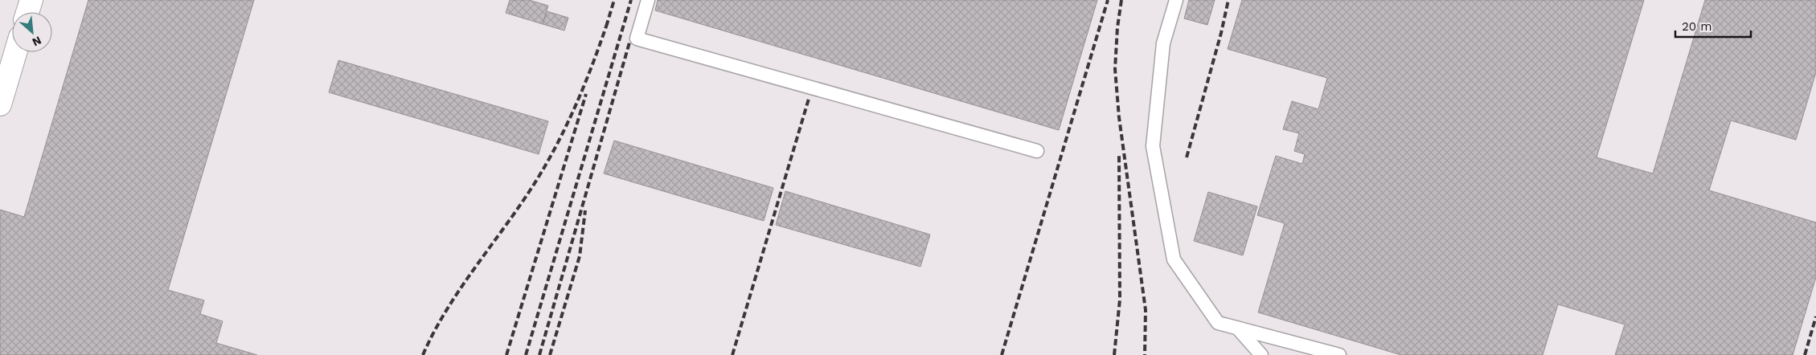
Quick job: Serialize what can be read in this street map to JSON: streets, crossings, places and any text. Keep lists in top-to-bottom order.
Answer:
{
  "scale_bar": "20 m",
  "north": "bottom right"
}
